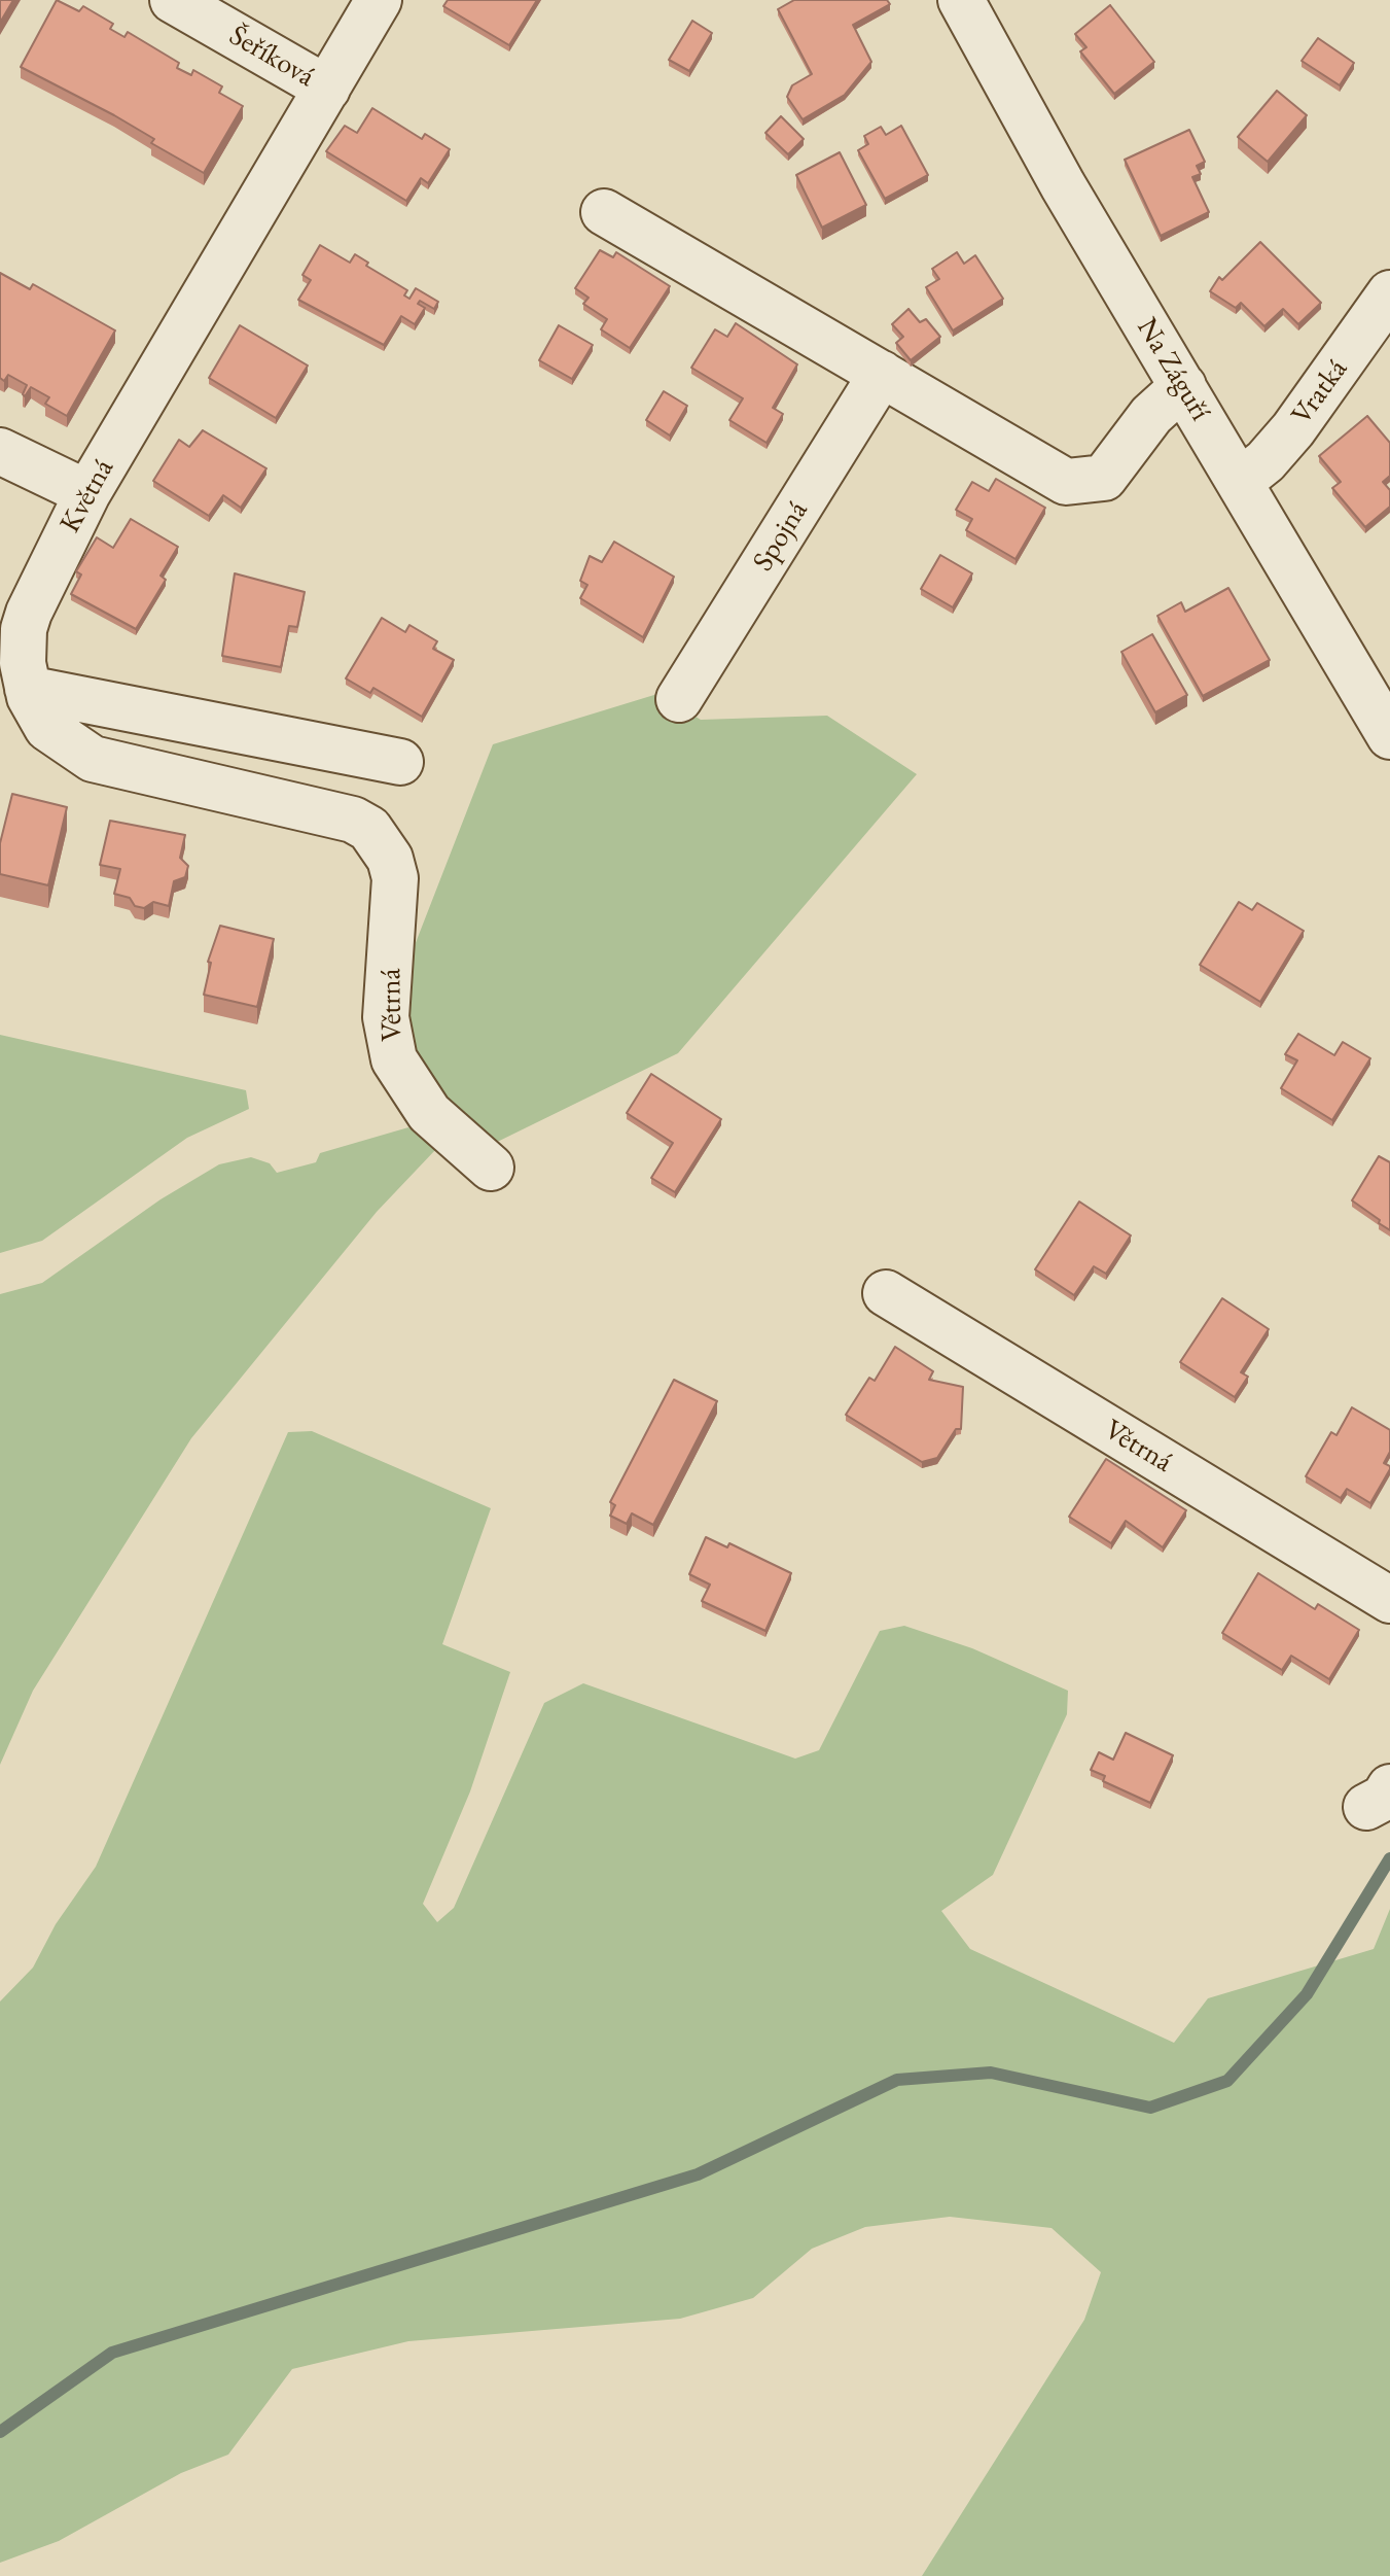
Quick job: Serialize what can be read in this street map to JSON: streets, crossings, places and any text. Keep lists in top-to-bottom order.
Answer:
{
  "streets": {
    "street": [
      "Šeříková",
      "Na Záguří",
      "Vratká",
      "Květná",
      "Spojná",
      "Větrná"
    ]
  },
  "crossings": [
    ["Šeříková", "Květná"],
    ["Na Záguří", "Vratká"],
    ["Květná", "Větrná"]
  ]
}
